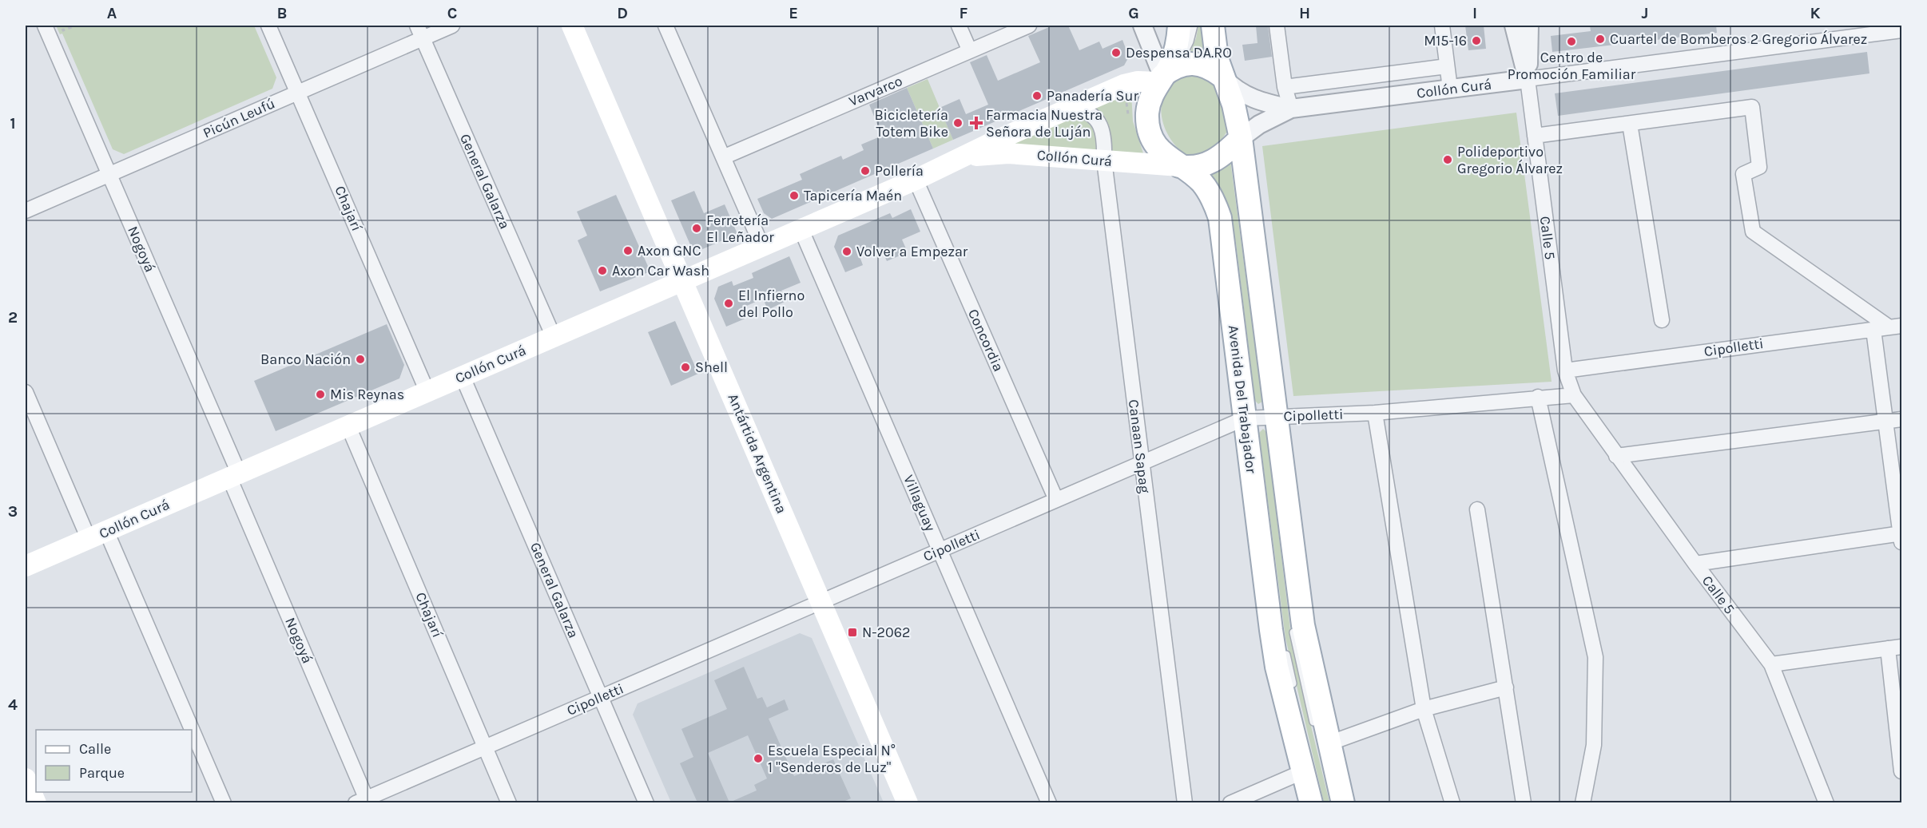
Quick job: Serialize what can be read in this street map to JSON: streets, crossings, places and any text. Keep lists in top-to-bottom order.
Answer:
{
  "streets": {
    "main road": ["Collón Curá", "Avenida Del Trabajador", "Antártida Argentina"],
    "street": [
      "Varvarco",
      "Picún Leufú",
      "General Galarza",
      "Chajarí",
      "Calle 5",
      "Nogoyá",
      "Concordia",
      "Cipolletti",
      "Canaan Sapag",
      "Villaguay"
    ]
  },
  "crossings": [
    ["Collón Curá", "General Galarza"],
    ["Collón Curá", "Chajarí"],
    ["Collón Curá", "Calle 5"],
    ["Collón Curá", "Nogoyá"],
    ["Collón Curá", "Concordia"],
    ["Collón Curá", "Avenida Del Trabajador"],
    ["Collón Curá", "Canaan Sapag"],
    ["Collón Curá", "Antártida Argentina"],
    ["Collón Curá", "Villaguay"],
    ["Picún Leufú", "General Galarza"],
    ["Picún Leufú", "Chajarí"],
    ["Picún Leufú", "Nogoyá"],
    ["General Galarza", "Cipolletti"],
    ["Chajarí", "Cipolletti"],
    ["Calle 5", "Cipolletti"],
    ["Nogoyá", "Cipolletti"],
    ["Concordia", "Cipolletti"],
    ["Cipolletti", "Avenida Del Trabajador"],
    ["Cipolletti", "Canaan Sapag"],
    ["Cipolletti", "Antártida Argentina"],
    ["Cipolletti", "Villaguay"]
  ],
  "places": {
    "other": [
      "Cuartel de Bomberos 2 Gregorio Álvarez",
      "M15-16",
      "Centro de Promoción Familiar",
      "Despensa DA.RO",
      "Panadería Sur",
      "Bicicletería Totem Bike",
      "Polideportivo Gregorio Álvarez",
      "Pollería",
      "Tapicería Maén",
      "Ferretería El Leñador",
      "Axon GNC",
      "Volver a Empezar",
      "Axon Car Wash",
      "El Infierno del Pollo",
      "Banco Nación",
      "Shell",
      "Mis Reynas",
      "Escuela Especial N° 1 \"Senderos de Luz\""
    ],
    "health": ["Farmacia Nuestra Señora de Luján"],
    "transit": ["N-2062"]
  },
  "legend": ["Calle", "Parque"],
  "grid": {
    "columns": [
      "A",
      "B",
      "C",
      "D",
      "E",
      "F",
      "G",
      "H",
      "I",
      "J",
      "K"
    ],
    "rows": [
      "1",
      "2",
      "3",
      "4"
    ]
  }
}
